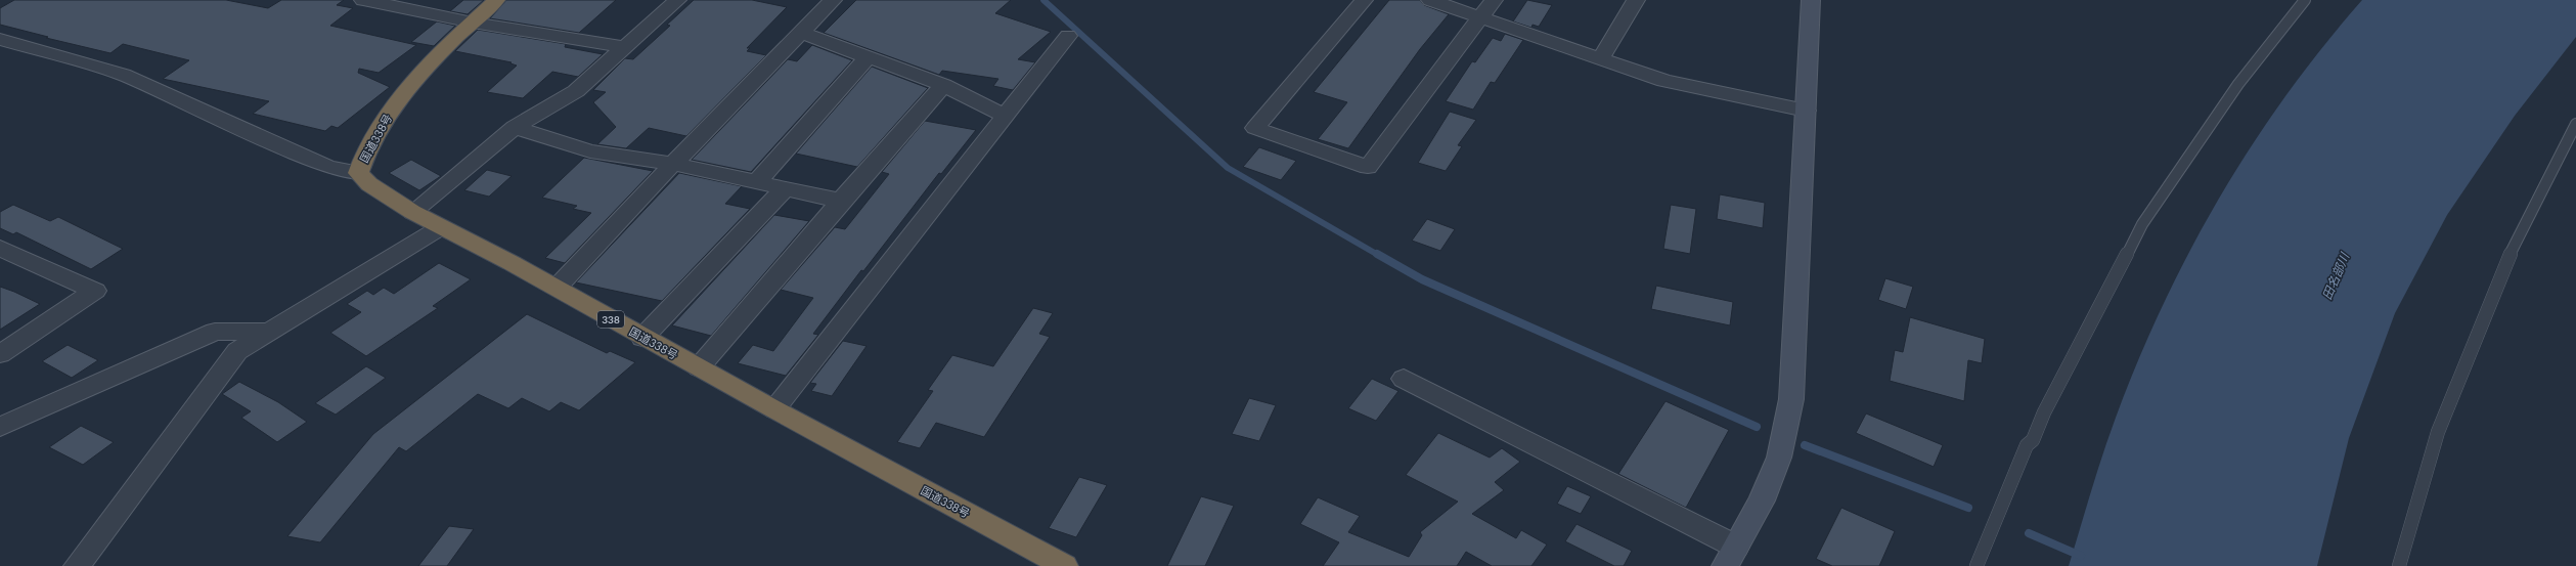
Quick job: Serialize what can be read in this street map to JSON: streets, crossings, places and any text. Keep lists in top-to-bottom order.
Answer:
{
  "streets": {
    "highway": ["国道338号", "338"]
  },
  "water": ["田名部川"]
}
